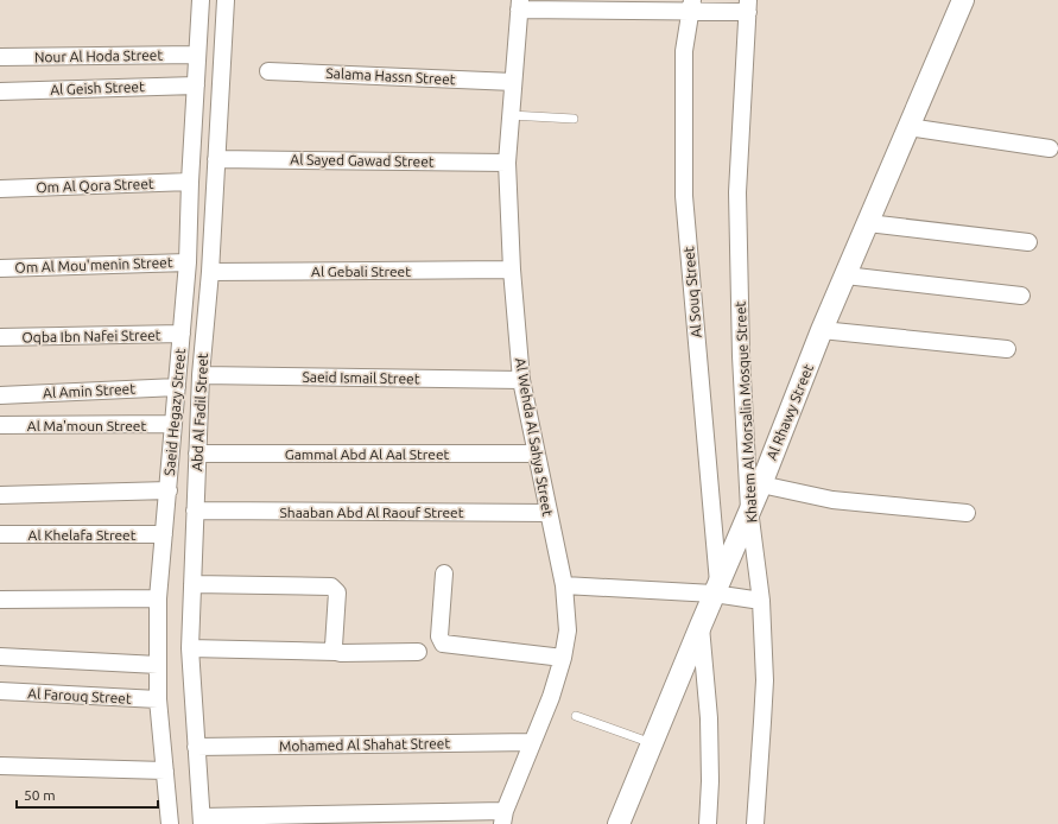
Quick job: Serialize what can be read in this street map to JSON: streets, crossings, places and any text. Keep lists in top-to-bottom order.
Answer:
{
  "streets": {
    "street": [
      "Nour Al Hoda Street",
      "Salama Hassn Street",
      "Al Geish Street",
      "Al Sayed Gawad Street",
      "Om Al Qora Street",
      "Om Al Mou'menin Street",
      "Al Gebali Street",
      "Al Souq Street",
      "Oqba Ibn Nafei Street",
      "Saeid Ismail Street",
      "Al Amin Street",
      "Saeid Hegazy Street",
      "Abd Al Fadil Street",
      "Khatem Al Morsalin Mosque Street",
      "Al Rhawy Street",
      "Al Ma'moun Street",
      "Al Wehda Al Sahya Street",
      "Gammal Abd Al Aal Street",
      "Shaaban Abd Al Raouf Street",
      "Al Khelafa Street",
      "Al Farouq Street",
      "Mohamed Al Shahat Street"
    ]
  },
  "crossings": [
    ["Nour Al Hoda Street", "Saeid Hegazy Street"],
    ["Salama Hassn Street", "Al Wehda Al Sahya Street"],
    ["Al Geish Street", "Saeid Hegazy Street"],
    ["Al Sayed Gawad Street", "Abd Al Fadil Street"],
    ["Al Sayed Gawad Street", "Al Wehda Al Sahya Street"],
    ["Om Al Qora Street", "Saeid Hegazy Street"],
    ["Om Al Mou'menin Street", "Saeid Hegazy Street"],
    ["Al Gebali Street", "Abd Al Fadil Street"],
    ["Al Gebali Street", "Al Wehda Al Sahya Street"],
    ["Al Souq Street", "Al Rhawy Street"],
    ["Oqba Ibn Nafei Street", "Saeid Hegazy Street"],
    ["Saeid Ismail Street", "Abd Al Fadil Street"],
    ["Saeid Ismail Street", "Al Wehda Al Sahya Street"],
    ["Al Amin Street", "Saeid Hegazy Street"],
    ["Saeid Hegazy Street", "Al Ma'moun Street"],
    ["Saeid Hegazy Street", "Al Khelafa Street"],
    ["Saeid Hegazy Street", "Al Farouq Street"],
    ["Abd Al Fadil Street", "Gammal Abd Al Aal Street"],
    ["Abd Al Fadil Street", "Shaaban Abd Al Raouf Street"],
    ["Abd Al Fadil Street", "Mohamed Al Shahat Street"],
    ["Khatem Al Morsalin Mosque Street", "Al Rhawy Street"],
    ["Al Wehda Al Sahya Street", "Gammal Abd Al Aal Street"],
    ["Al Wehda Al Sahya Street", "Shaaban Abd Al Raouf Street"],
    ["Al Wehda Al Sahya Street", "Mohamed Al Shahat Street"]
  ],
  "scale_bar": "50 m"
}
